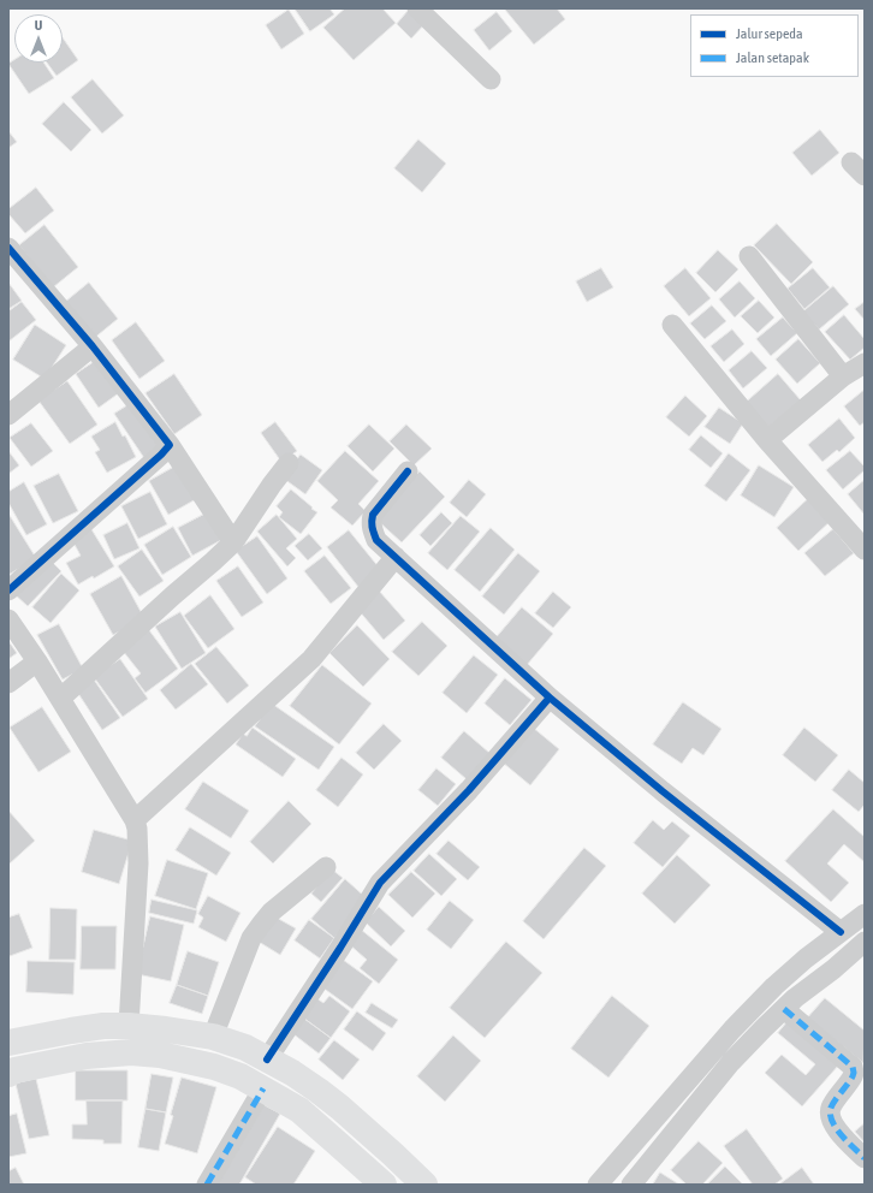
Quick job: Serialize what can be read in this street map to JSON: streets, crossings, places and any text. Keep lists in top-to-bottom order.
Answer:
{
  "legend": ["Jalur sepeda", "Jalan setapak"],
  "north": "top"
}
